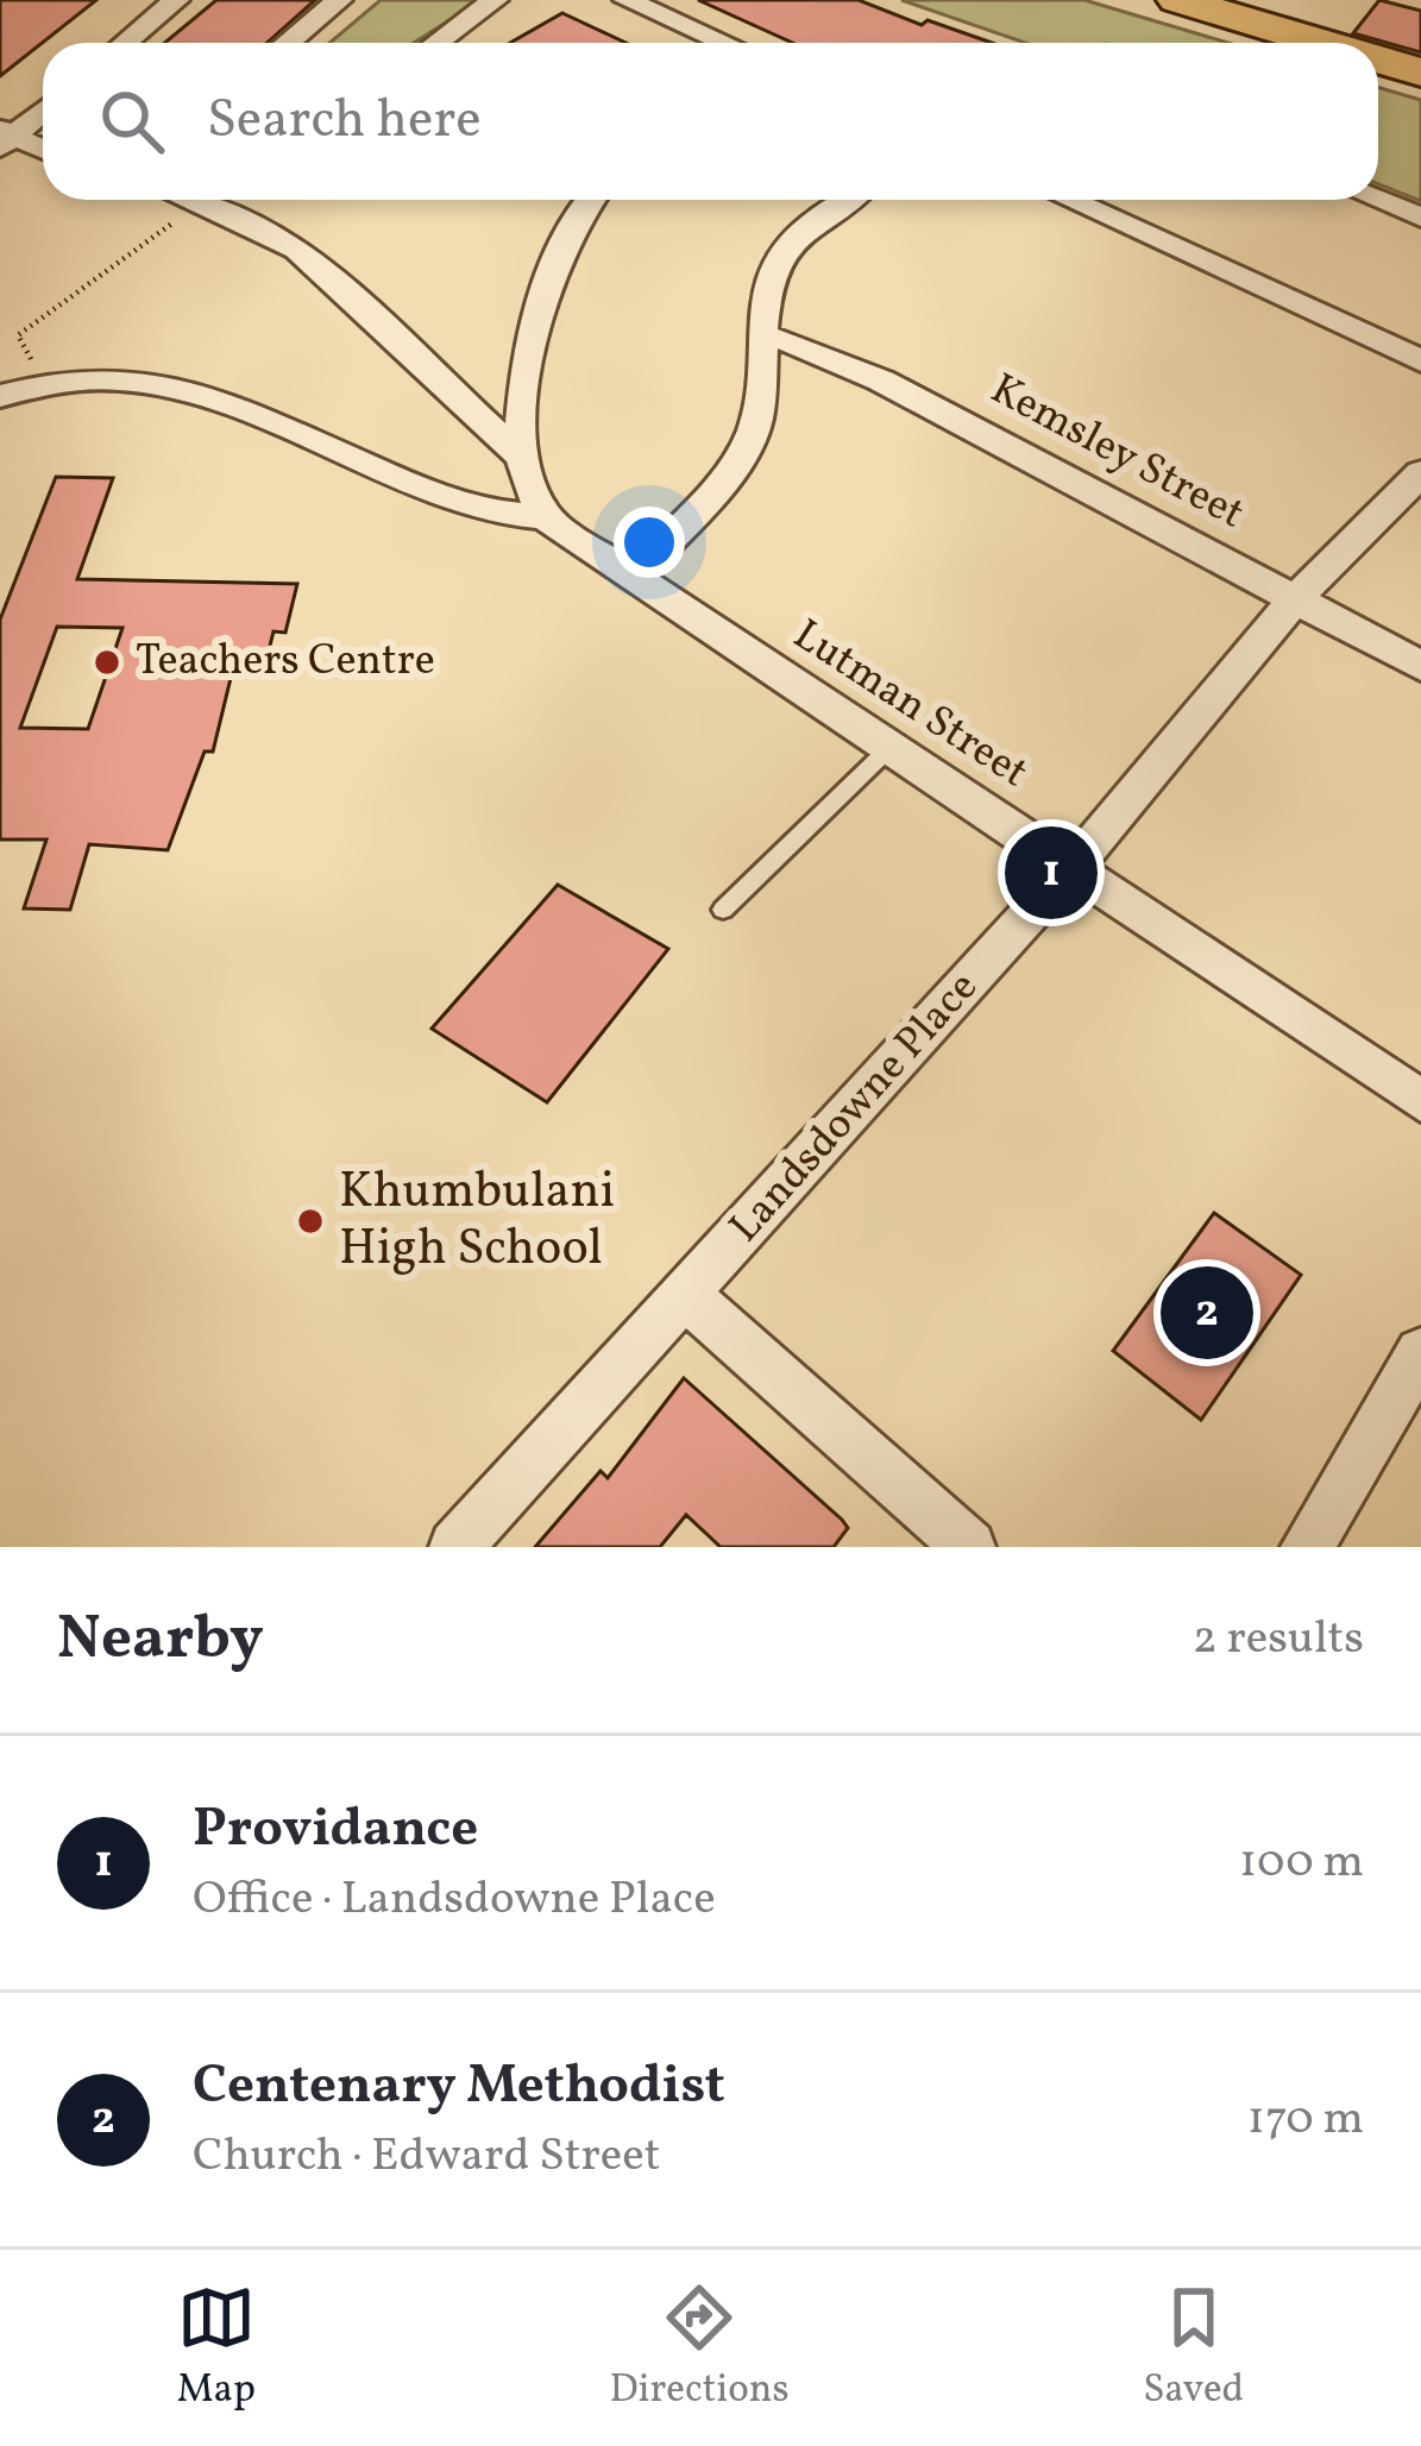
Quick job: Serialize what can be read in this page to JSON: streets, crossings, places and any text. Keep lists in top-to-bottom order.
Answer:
{
  "streets": {
    "street": ["Kemsley Street", "Lutman Street", "Landsdowne Place"]
  },
  "crossings": [
    ["Kemsley Street", "Landsdowne Place"],
    ["Lutman Street", "Landsdowne Place"]
  ],
  "places": ["Teachers Centre", "Khumbulani High School"],
  "page": {
    "search": "Search here",
    "pins": ["1", "2"],
    "heading": ["Nearby", "2 results"],
    "list": [
      {
        "mark": "1",
        "name": "Providance",
        "note": "Office · Landsdowne Place",
        "value": "100 m"
      },
      {
        "mark": "2",
        "name": "Centenary Methodist",
        "note": "Church · Edward Street",
        "value": "170 m"
      }
    ],
    "nav": ["Map", "Directions", "Saved"]
  }
}
